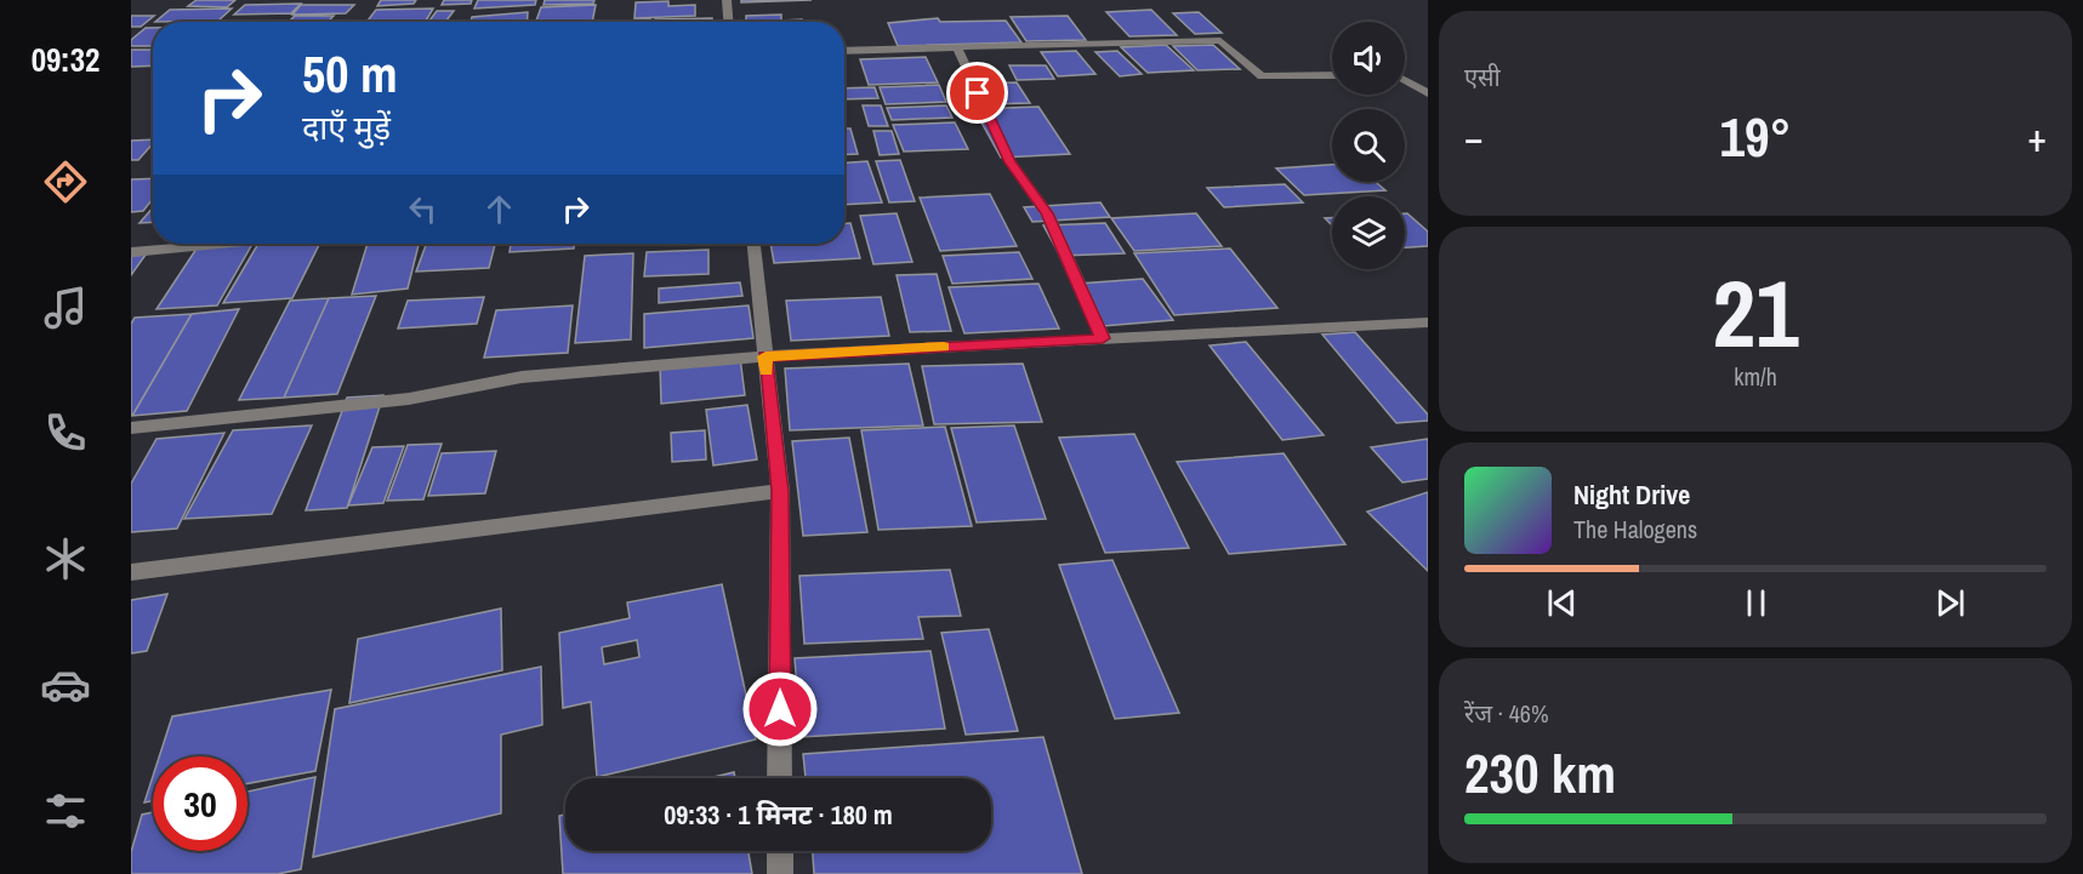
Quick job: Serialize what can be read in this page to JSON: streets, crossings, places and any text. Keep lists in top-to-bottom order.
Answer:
{
  "page": {
    "tabs": "09:32",
    "tile": [
      "एसी",
      ["21", "km/h"],
      ["रेंज · 46%", "230 km"]
    ],
    "turn": ["50 m", "दाएँ मुड़ें"],
    "heat": ["−", "19°", "+"],
    "song": ["Night Drive", "The Halogens"],
    "limit": "30",
    "trip": "09:33 · 1 मिनट · 180 m"
  }
}
